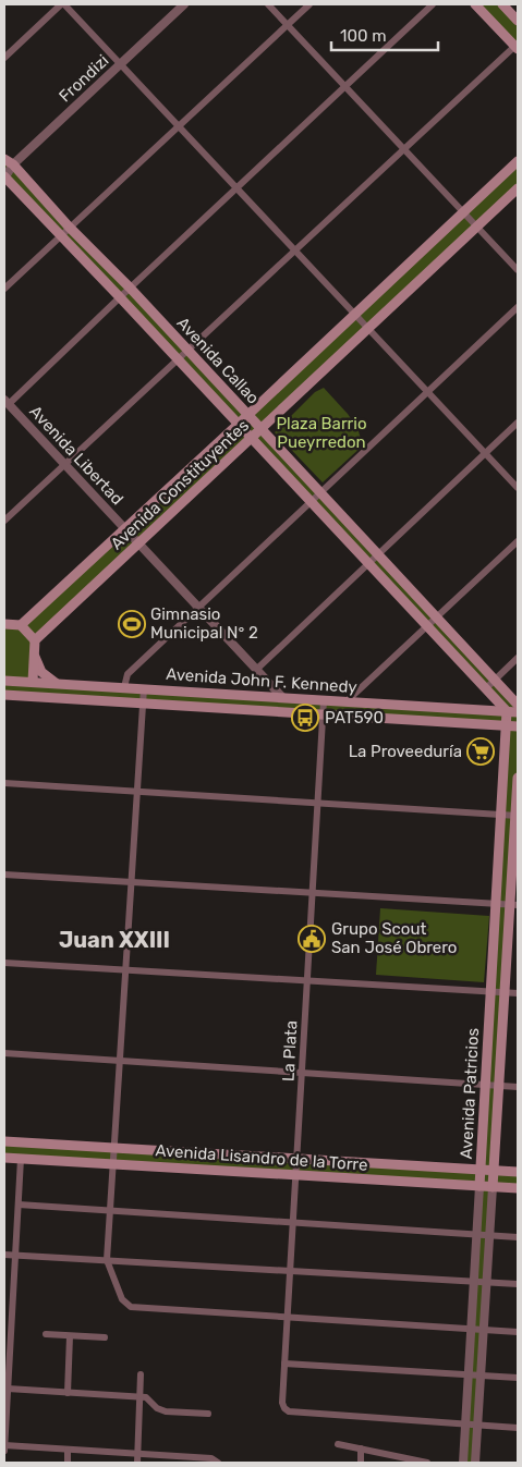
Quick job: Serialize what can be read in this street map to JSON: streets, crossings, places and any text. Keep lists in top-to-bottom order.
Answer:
{
  "streets": {
    "main road": [
      "Avenida Callao",
      "Avenida Constituyentes",
      "Avenida John F. Kennedy",
      "Avenida Patricios",
      "Avenida Lisandro de la Torre"
    ],
    "street": ["Frondizi", "Avenida Libertad", "La Plata"]
  },
  "crossings": [
    ["Frondizi", "Avenida Callao"],
    ["Avenida Callao", "Avenida Constituyentes"],
    ["Avenida Callao", "Avenida John F. Kennedy"],
    ["Avenida Libertad", "Avenida Constituyentes"],
    ["Avenida Libertad", "Avenida John F. Kennedy"],
    ["Avenida John F. Kennedy", "La Plata"],
    ["Avenida John F. Kennedy", "Avenida Patricios"],
    ["La Plata", "Avenida Patricios"],
    ["La Plata", "Avenida Lisandro de la Torre"],
    ["Avenida Patricios", "Avenida Lisandro de la Torre"]
  ],
  "districts": ["Juan XXIII"],
  "parks": ["Plaza Barrio Pueyrredon"],
  "places": {
    "sports": ["Gimnasio Municipal N° 2"],
    "bus stop": ["PAT590"],
    "supermarket": ["La Proveeduría"],
    "public building": ["Grupo Scout San José Obrero"]
  },
  "scale_bar": "100 m"
}
